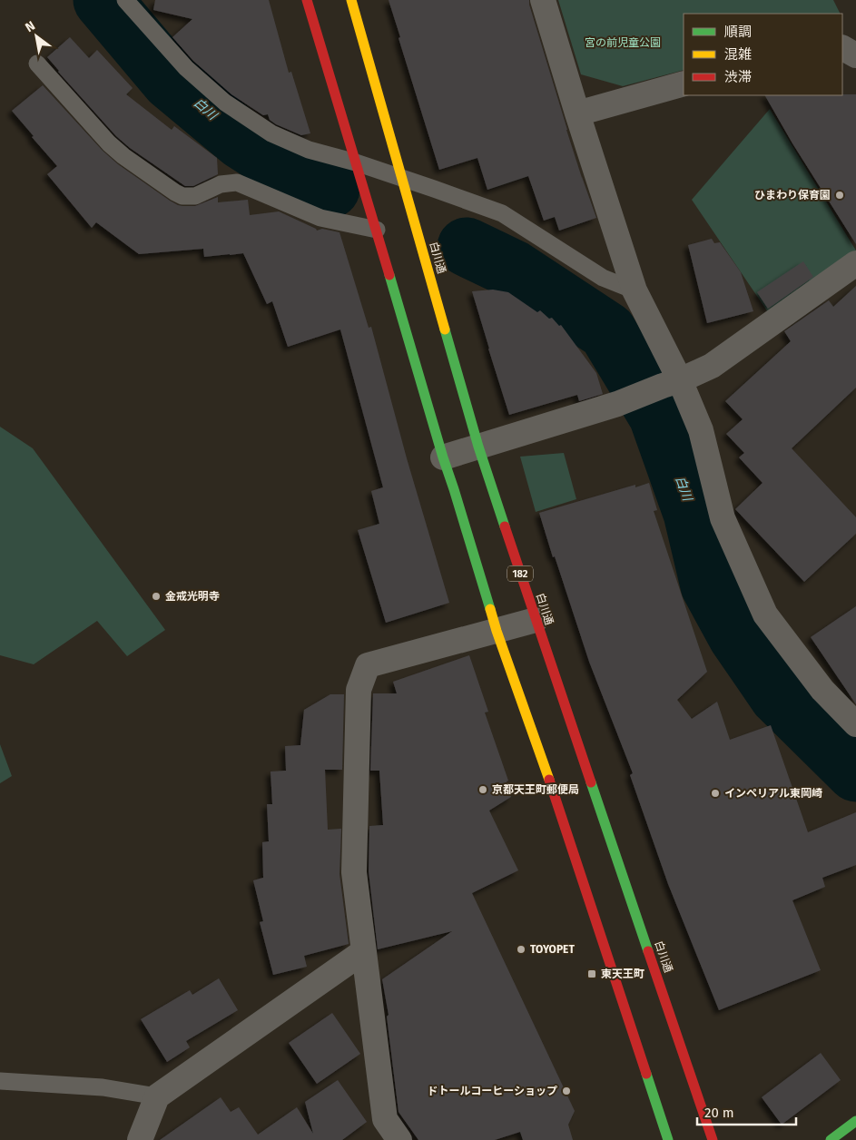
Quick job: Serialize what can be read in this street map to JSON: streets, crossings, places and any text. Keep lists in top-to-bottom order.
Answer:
{
  "streets": {
    "main road": ["白川通", "182"]
  },
  "water": ["白川"],
  "parks": ["宮の前児童公園"],
  "places": {
    "other": [
      "ひまわり保育園",
      "金戒光明寺",
      "京都天王町郵便局",
      "インペリアル東岡崎",
      "TOYOPET",
      "ドトールコーヒーショップ"
    ],
    "transit": ["東天王町"]
  },
  "legend": ["順調", "混雑", "渋滞"],
  "scale_bar": "20 m",
  "north": "top left"
}
